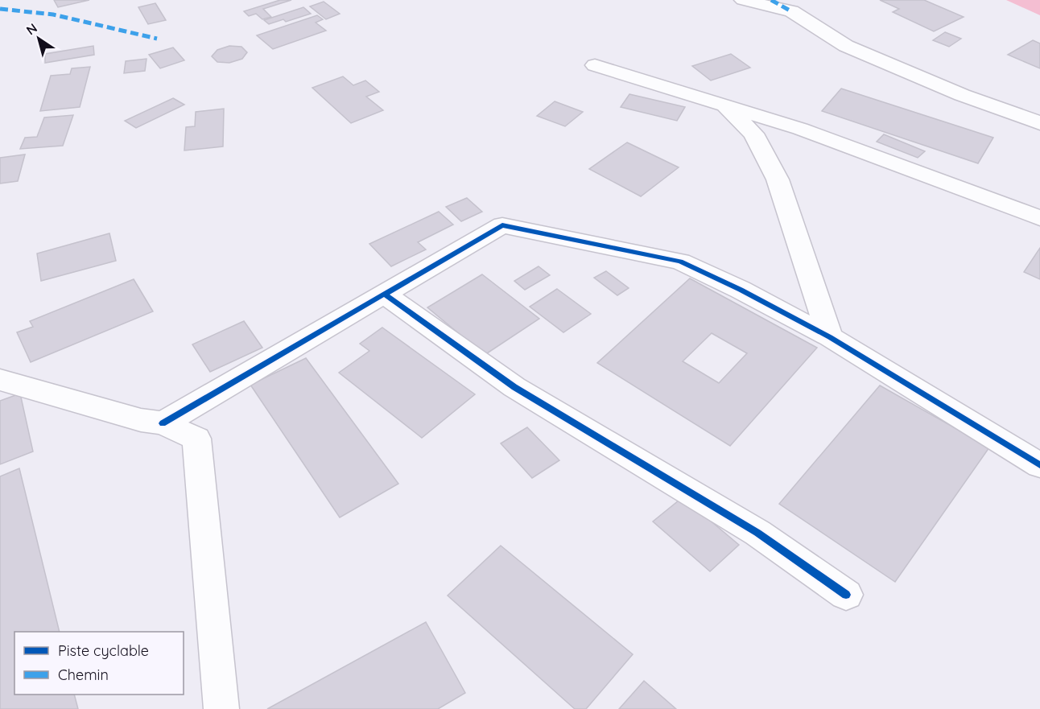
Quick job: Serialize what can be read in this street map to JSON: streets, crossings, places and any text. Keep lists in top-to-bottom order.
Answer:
{
  "legend": ["Piste cyclable", "Chemin"],
  "north": "top left"
}
